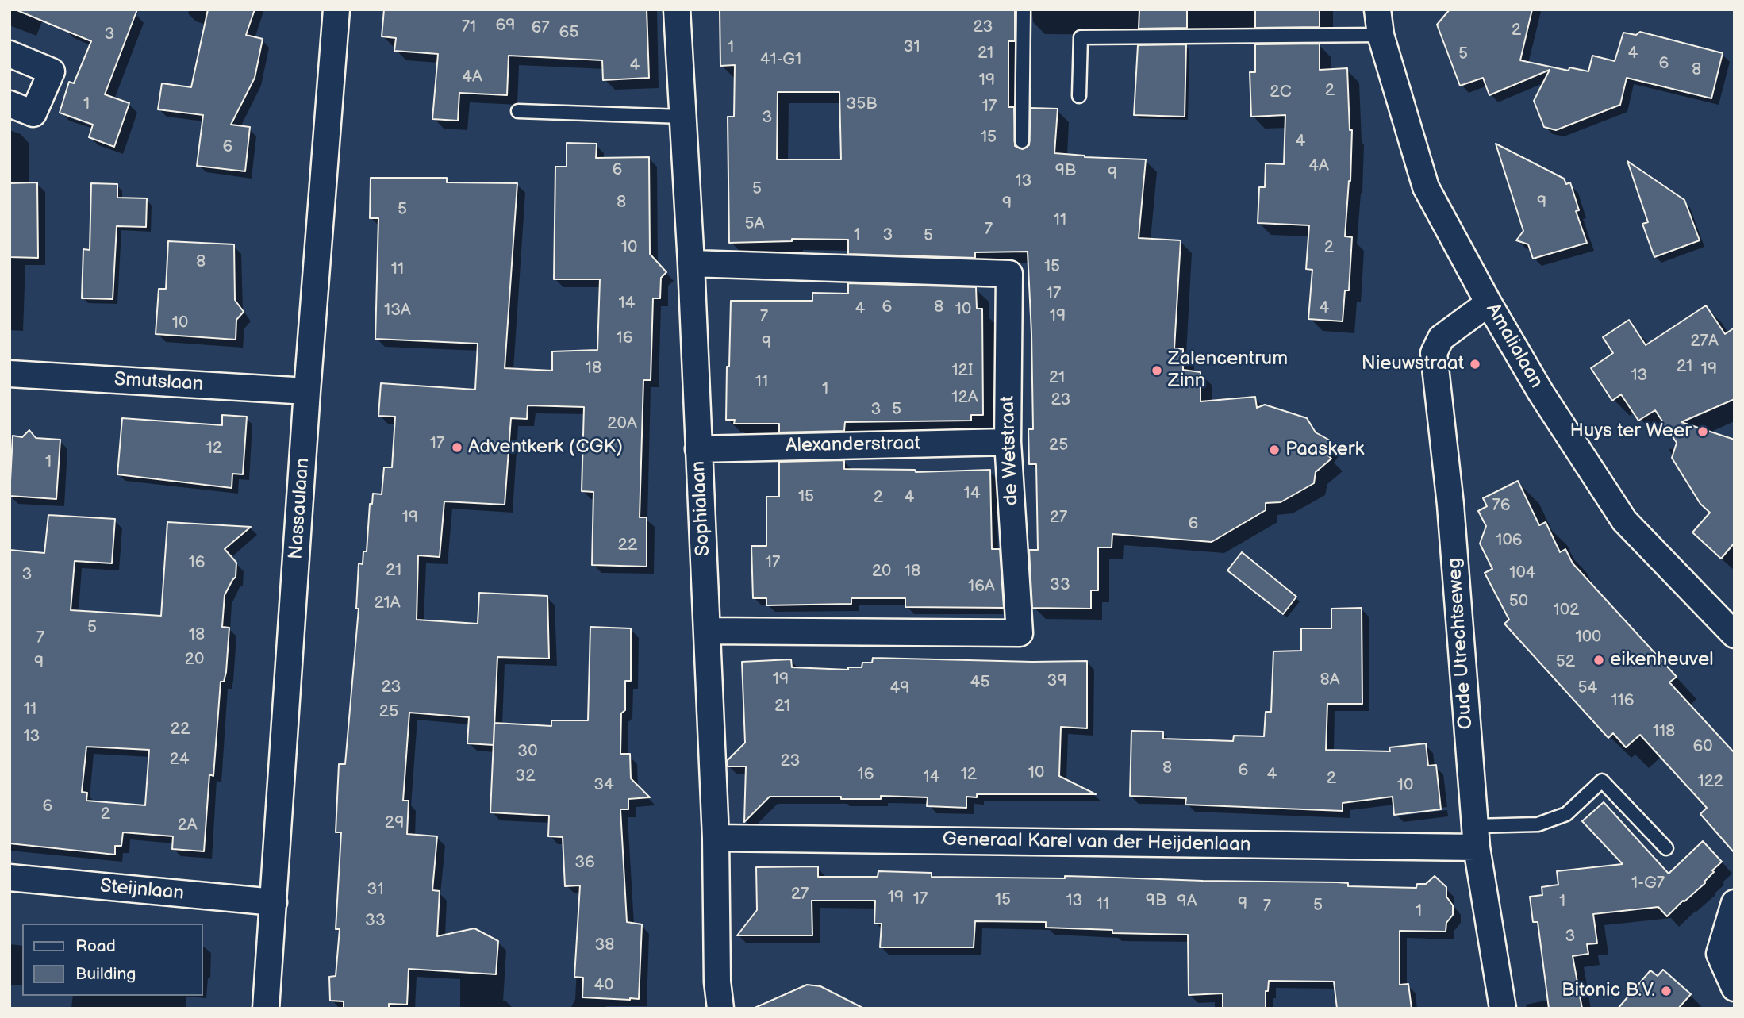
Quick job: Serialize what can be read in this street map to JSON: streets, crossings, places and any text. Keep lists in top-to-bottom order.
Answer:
{
  "streets": {
    "street": [
      "Amalialaan",
      "Smutslaan",
      "Alexanderstraat",
      "de Wetstraat",
      "Nassaulaan",
      "Sophialaan",
      "Oude Utrechtseweg",
      "Generaal Karel van der Heijdenlaan",
      "Steijnlaan"
    ]
  },
  "crossings": [
    ["Amalialaan", "Oude Utrechtseweg"],
    ["Smutslaan", "Nassaulaan"],
    ["Alexanderstraat", "de Wetstraat"],
    ["Alexanderstraat", "Sophialaan"],
    ["de Wetstraat", "Sophialaan"],
    ["Nassaulaan", "Steijnlaan"],
    ["Sophialaan", "Generaal Karel van der Heijdenlaan"],
    ["Oude Utrechtseweg", "Generaal Karel van der Heijdenlaan"]
  ],
  "places": [
    "Nieuwstraat",
    "Zalencentrum Zinn",
    "Huys ter Weer",
    "Adventkerk (CGK)",
    "Paaskerk",
    "eikenheuvel",
    "Bitonic B.V."
  ],
  "house_numbers": [
    "69",
    "71",
    "23",
    "67",
    "2",
    "65",
    "3",
    "31",
    "1",
    "21",
    "4",
    "5",
    "41-G1",
    "6",
    "4",
    "8",
    "4A",
    "19",
    "2",
    "2C",
    "1",
    "35B",
    "17",
    "3",
    "15",
    "4",
    "6",
    "4A",
    "6",
    "9B",
    "9",
    "13",
    "5",
    "8",
    "9",
    "9",
    "5",
    "11",
    "5A",
    "7",
    "1",
    "3",
    "5",
    "10",
    "2",
    "8",
    "15",
    "11",
    "17",
    "14",
    "6",
    "8",
    "4",
    "4",
    "10",
    "13A",
    "19",
    "7",
    "10",
    "16",
    "27A",
    "9",
    "21",
    "18",
    "19",
    "12I",
    "13",
    "21",
    "11",
    "1",
    "12A",
    "23",
    "3",
    "5",
    "20A",
    "17",
    "25",
    "12",
    "1",
    "14",
    "15",
    "2",
    "4",
    "76",
    "19",
    "27",
    "6",
    "106",
    "22",
    "16",
    "17",
    "21",
    "20",
    "18",
    "104",
    "3",
    "33",
    "16A",
    "50",
    "21A",
    "102",
    "5",
    "18",
    "100",
    "7",
    "20",
    "52",
    "9",
    "19",
    "8A",
    "39",
    "45",
    "23",
    "49",
    "54",
    "116",
    "21",
    "11",
    "25",
    "22",
    "118",
    "13",
    "60",
    "30",
    "24",
    "23",
    "8",
    "6",
    "10",
    "16",
    "12",
    "4",
    "32",
    "14",
    "2",
    "122",
    "34",
    "10",
    "6",
    "2",
    "29",
    "2A",
    "36",
    "1-G7",
    "31",
    "27",
    "19",
    "17",
    "15",
    "13",
    "9B",
    "9A",
    "1",
    "9",
    "11",
    "5",
    "7",
    "1",
    "33",
    "3",
    "38",
    "40"
  ],
  "legend": ["Road", "Building"]
}
